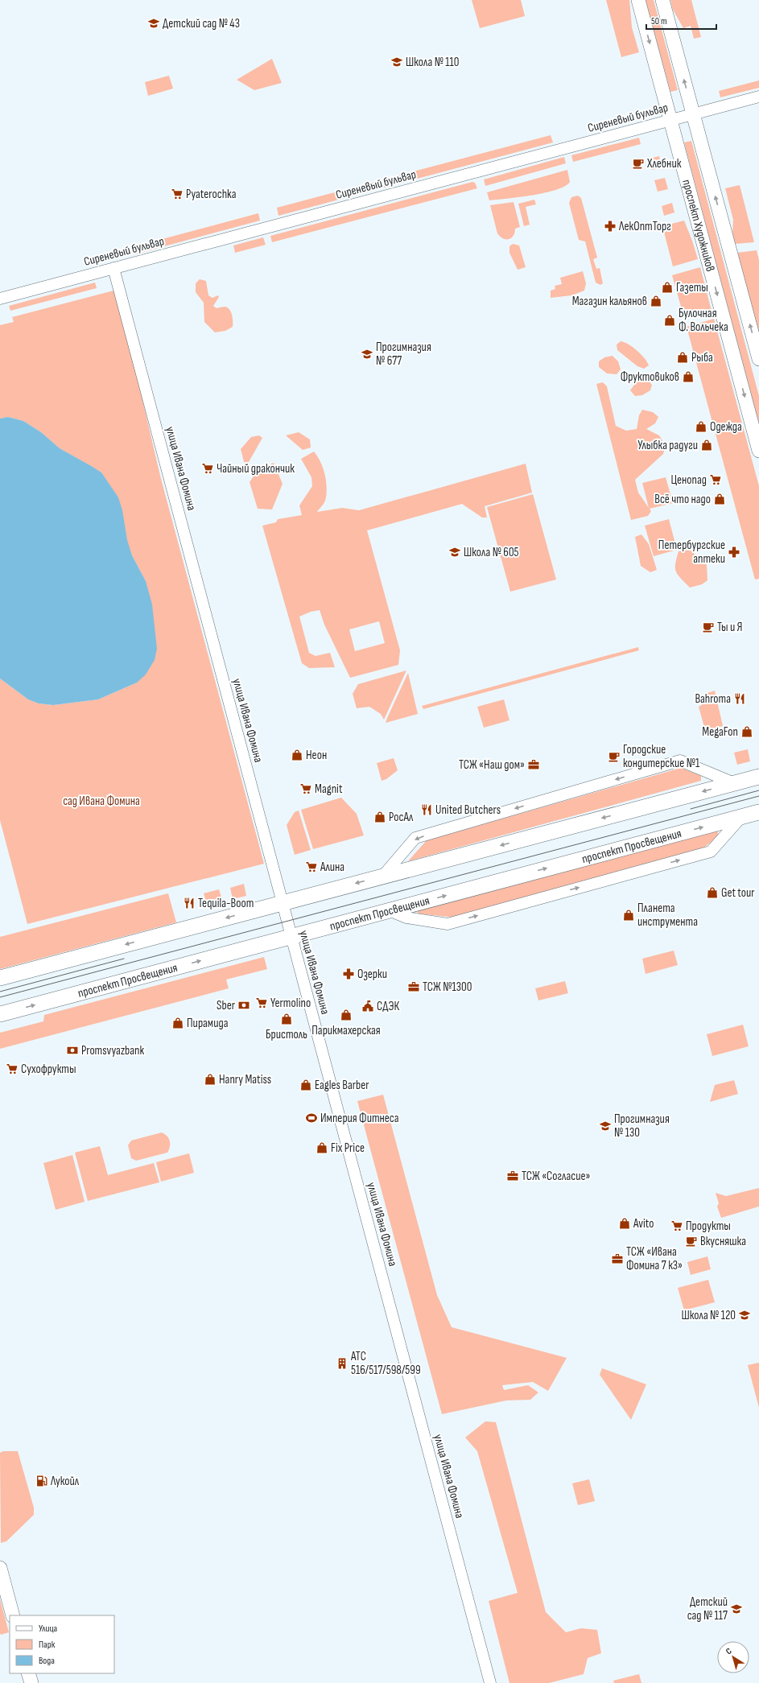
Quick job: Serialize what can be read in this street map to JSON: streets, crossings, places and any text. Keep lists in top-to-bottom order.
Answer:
{
  "streets": {
    "main road": ["проспект Просвещения"],
    "street": ["Сиреневый бульвар", "проспект Художников", "улица Ивана Фомина"]
  },
  "crossings": [
    ["Сиреневый бульвар", "проспект Художников"],
    ["Сиреневый бульвар", "улица Ивана Фомина"],
    ["улица Ивана Фомина", "проспект Просвещения"]
  ],
  "parks": ["сад Ивана Фомина"],
  "places": {
    "school or university": [
      "Детский сад № 43",
      "Школа № 110",
      "Прогимназия № 677",
      "Школа № 605",
      "Прогимназия № 130",
      "Школа № 120",
      "Детский сад № 117"
    ],
    "cafe": [
      "Хлебник",
      "Ты и Я",
      "Городские кондитерские №1",
      "Вкусняшка"
    ],
    "supermarket": [
      "Pyaterochka",
      "Чайный дракончик",
      "Ценопад",
      "Magnit",
      "Алина",
      "Yermolino",
      "Сухофрукты",
      "Продукты"
    ],
    "pharmacy": ["ЛекОптТорг", "Петербургские аптеки", "Озерки"],
    "shop": [
      "Газеты",
      "Магазин кальянов",
      "Булочная Ф. Вольчека",
      "Рыба",
      "Фруктовиков",
      "Одежда",
      "Улыбка радуги",
      "Всё что надо",
      "MegaFon",
      "Неон",
      "РосАл",
      "Get tour",
      "Планета инструмента",
      "Парикмахерская",
      "Бристоль",
      "Пирамида",
      "Hanry Matiss",
      "Eagles Barber",
      "Fix Price",
      "Avito"
    ],
    "restaurant": ["Bahroma", "United Butchers", "Tequila-Boom"],
    "office": [
      "ТСЖ «Наш дом»",
      "ТСЖ №1300",
      "ТСЖ «Согласие»",
      "ТСЖ «Ивана Фомина 7 к3»"
    ],
    "bank": ["Sber", "Promsvyazbank"],
    "public building": ["СДЭК"],
    "sports": ["Империя Фитнеса"],
    "building": ["АТС 516/517/598/599"],
    "fuel station": ["Лукойл"]
  },
  "legend": ["Улица", "Парк", "Вода"],
  "scale_bar": "50 m",
  "north": "top left"
}
